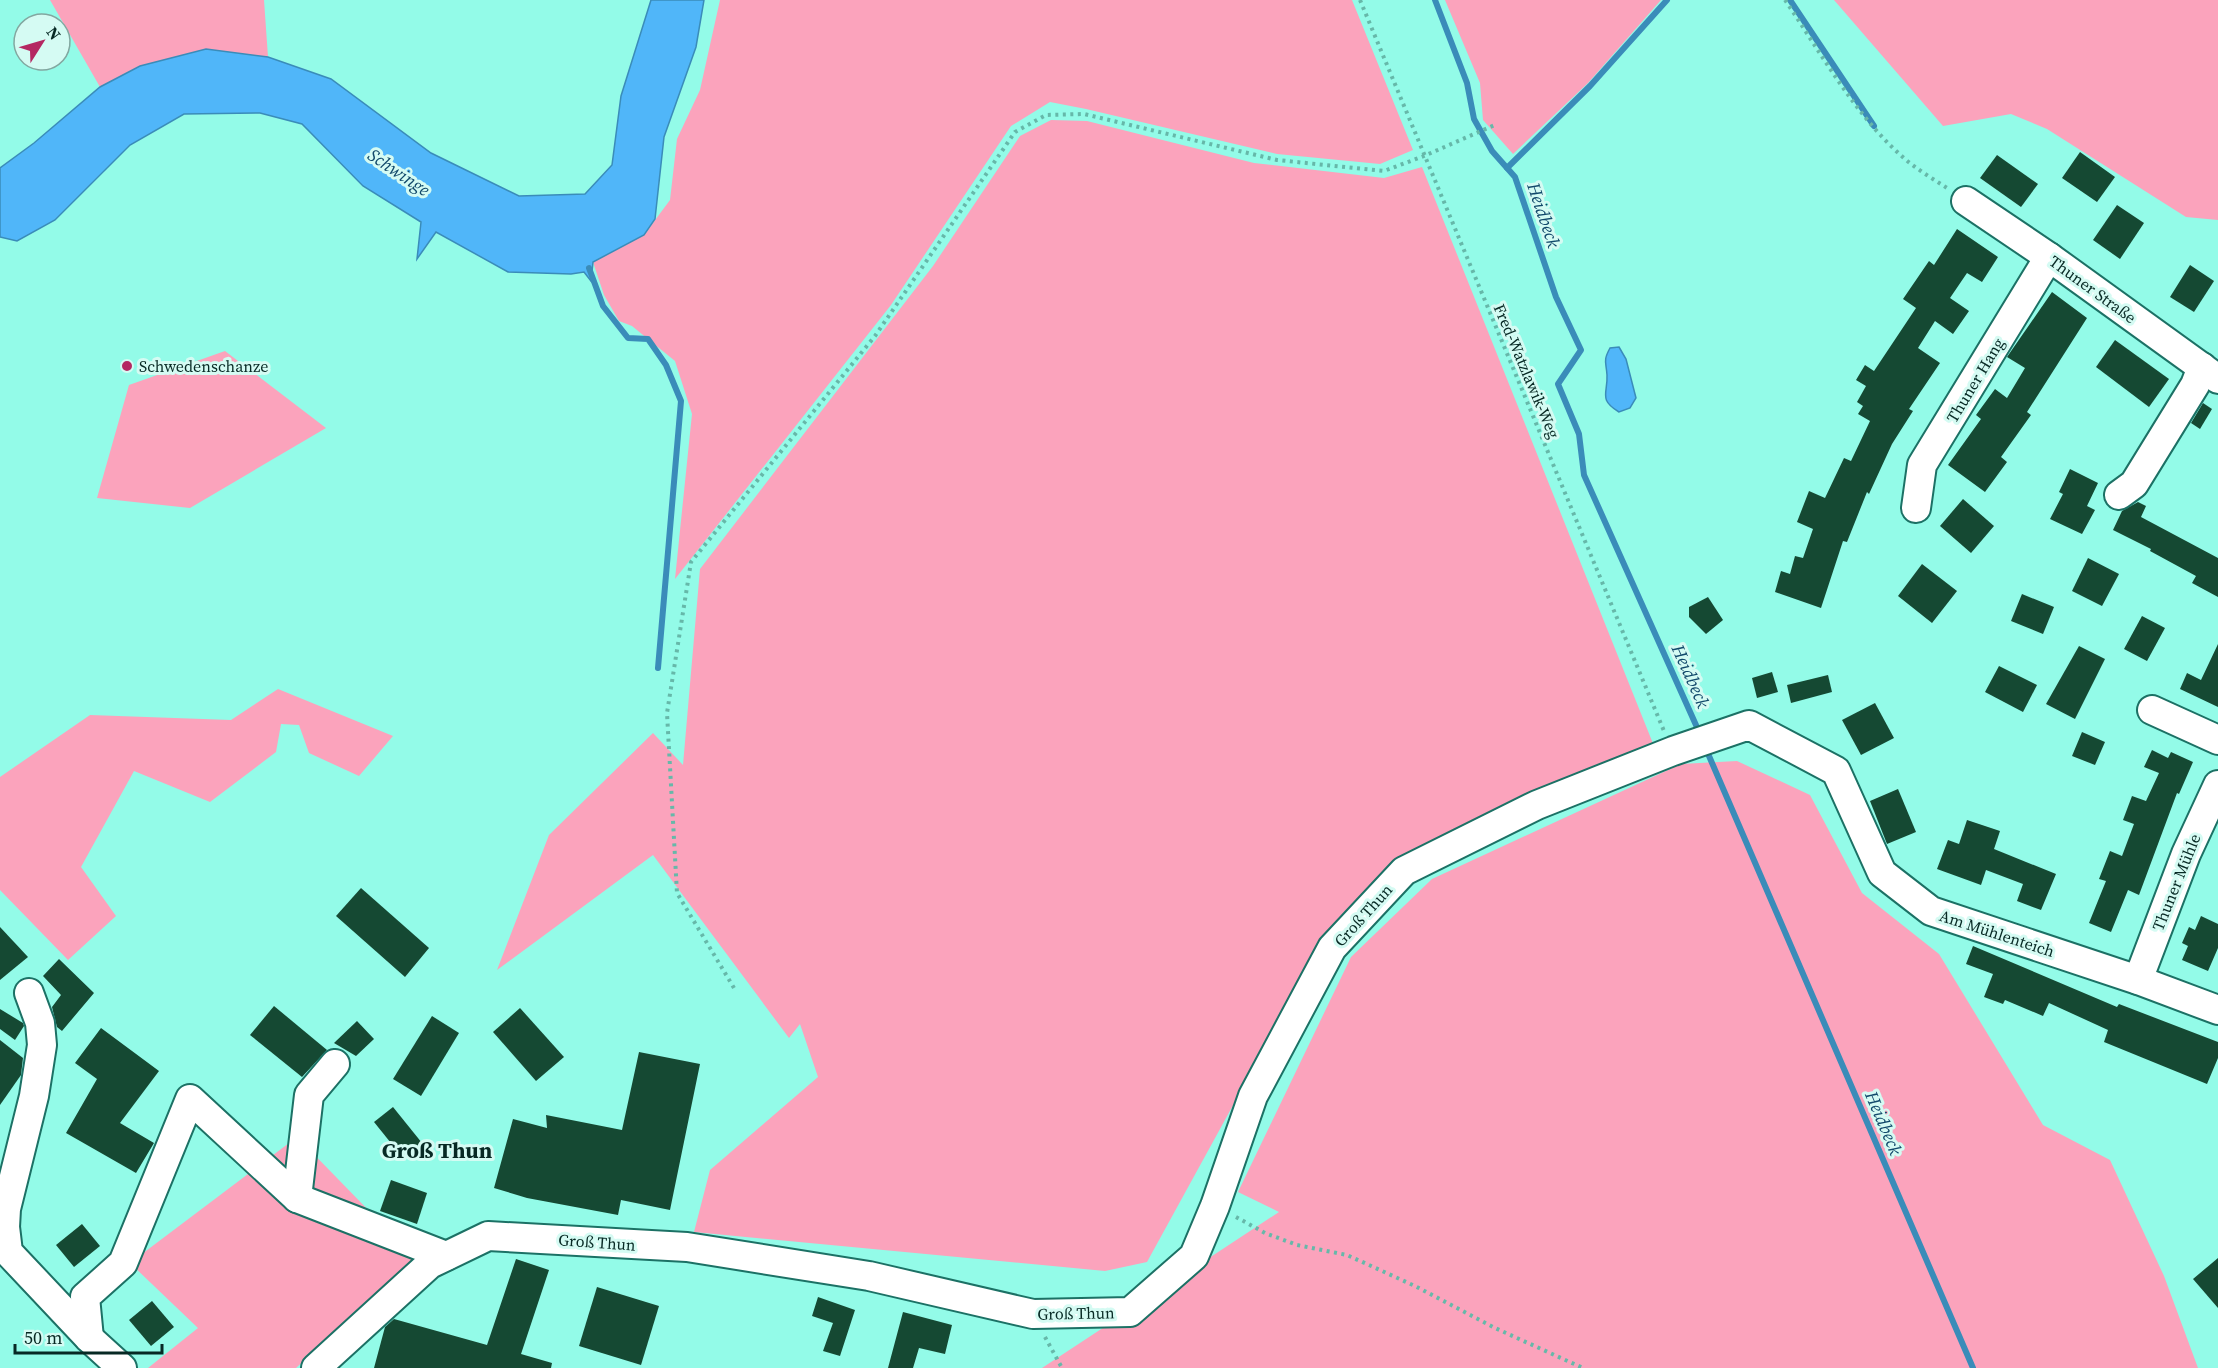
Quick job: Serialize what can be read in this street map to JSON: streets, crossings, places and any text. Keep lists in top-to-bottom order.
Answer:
{
  "streets": {
    "street": [
      "Thuner Straße",
      "Thuner Hang",
      "Thuner Mühle",
      "Groß Thun",
      "Am Mühlenteich"
    ],
    "path": ["Fred-Watzlawik-Weg"]
  },
  "crossings": [
    ["Thuner Straße", "Thuner Hang"],
    ["Fred-Watzlawik-Weg", "Groß Thun"],
    ["Thuner Mühle", "Am Mühlenteich"],
    ["Groß Thun", "Am Mühlenteich"]
  ],
  "districts": ["Groß Thun"],
  "water": ["Schwinge", "Heidbeck"],
  "places": ["Schwedenschanze"],
  "scale_bar": "50 m",
  "north": "top right"
}
